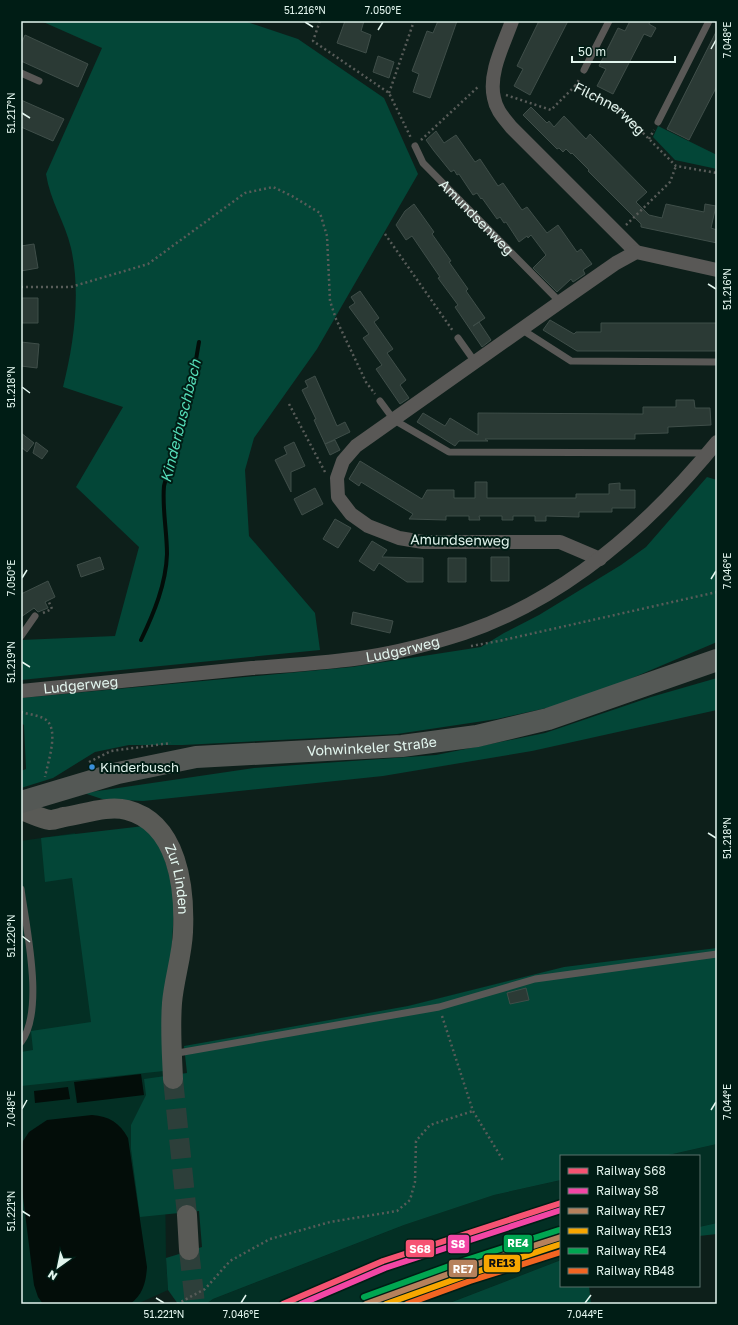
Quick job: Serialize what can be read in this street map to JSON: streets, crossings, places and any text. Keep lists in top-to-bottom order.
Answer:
{
  "streets": {
    "main road": ["Vohwinkeler Straße"],
    "street": ["Amundsenweg", "Ludgerweg", "Zur Linden"],
    "lane": ["Filchnerweg"]
  },
  "crossings": [
    ["Amundsenweg", "Ludgerweg"]
  ],
  "water": ["Kinderbuschbach"],
  "places": ["Kinderbusch"],
  "lines": [
    "rail line S68",
    "rail line S8",
    "rail line RE4",
    "rail line RE7",
    "rail line RE13",
    "rail line RB48"
  ],
  "legend": [
    "Railway S68",
    "Railway S8",
    "Railway RE7",
    "Railway RE13",
    "Railway RE4",
    "Railway RB48"
  ],
  "scale_bar": "50 m",
  "north": "bottom left",
  "coordinates": [
    "51.216°N",
    "7.050°E",
    "7.048°E",
    "51.217°N",
    "51.218°N",
    "7.046°E",
    "51.219°N",
    "51.220°N",
    "7.044°E",
    "51.221°N"
  ]
}
